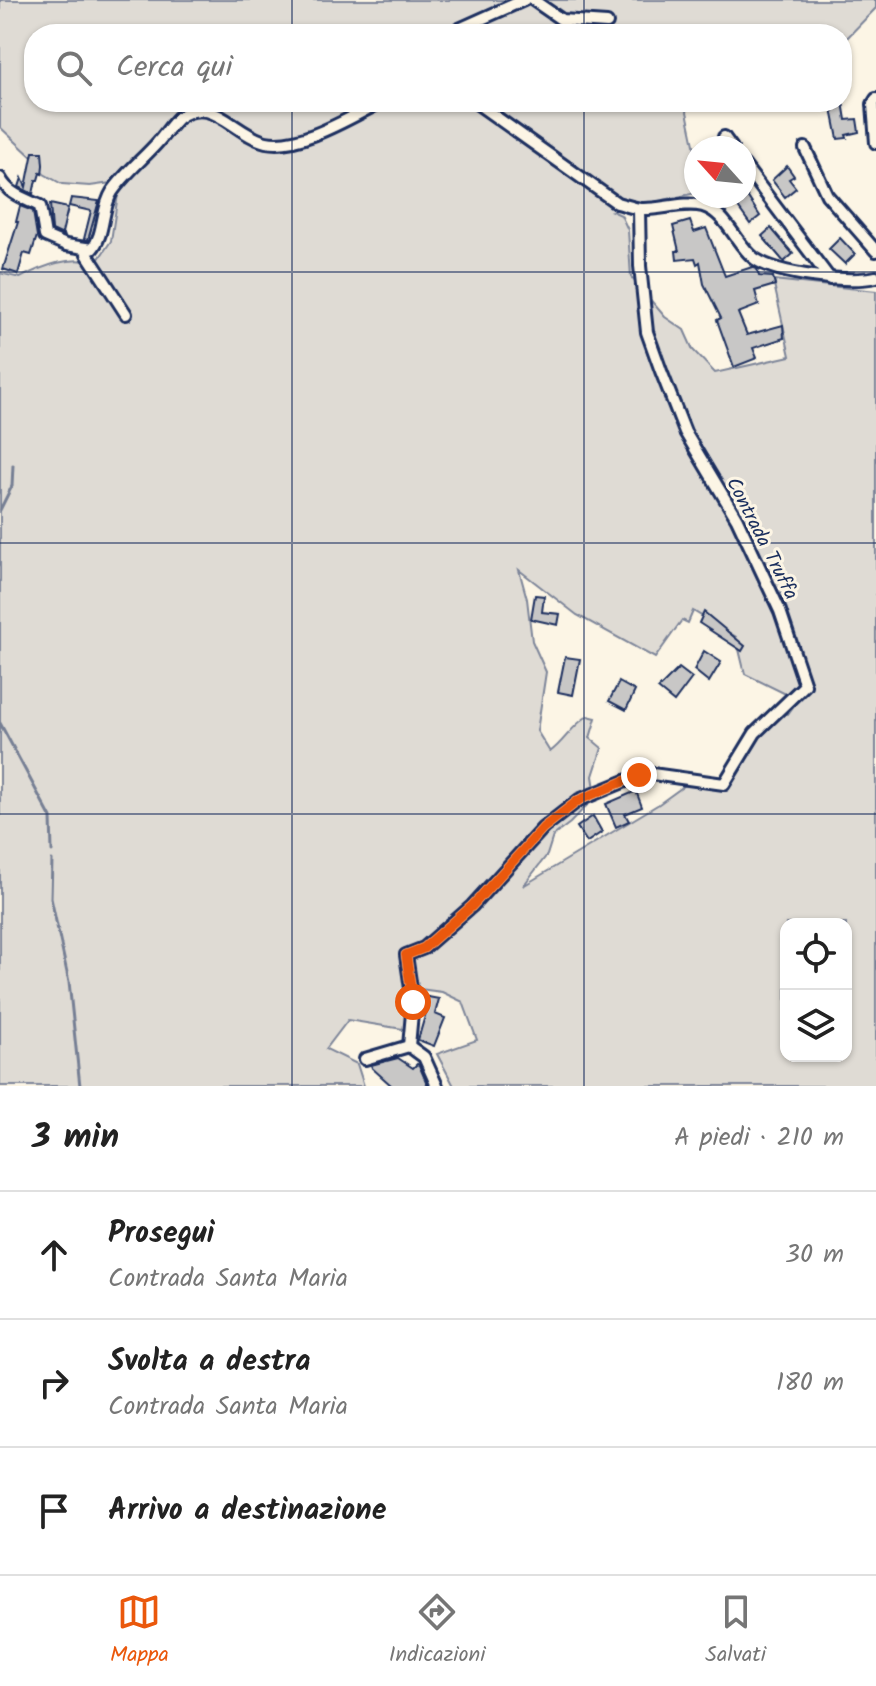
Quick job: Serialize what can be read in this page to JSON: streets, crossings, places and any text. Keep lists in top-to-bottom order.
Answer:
{
  "streets": {
    "street": ["Contrada Truffa"]
  },
  "north": "top left",
  "page": {
    "search": "Cerca qui",
    "heading": ["3 min", "A piedi · 210 m"],
    "list": [
      ["Prosegui", "Contrada Santa Maria", "30 m"],
      ["Svolta a destra", "Contrada Santa Maria", "180 m"],
      "Arrivo a destinazione"
    ],
    "nav": ["Mappa", "Indicazioni", "Salvati"]
  }
}
